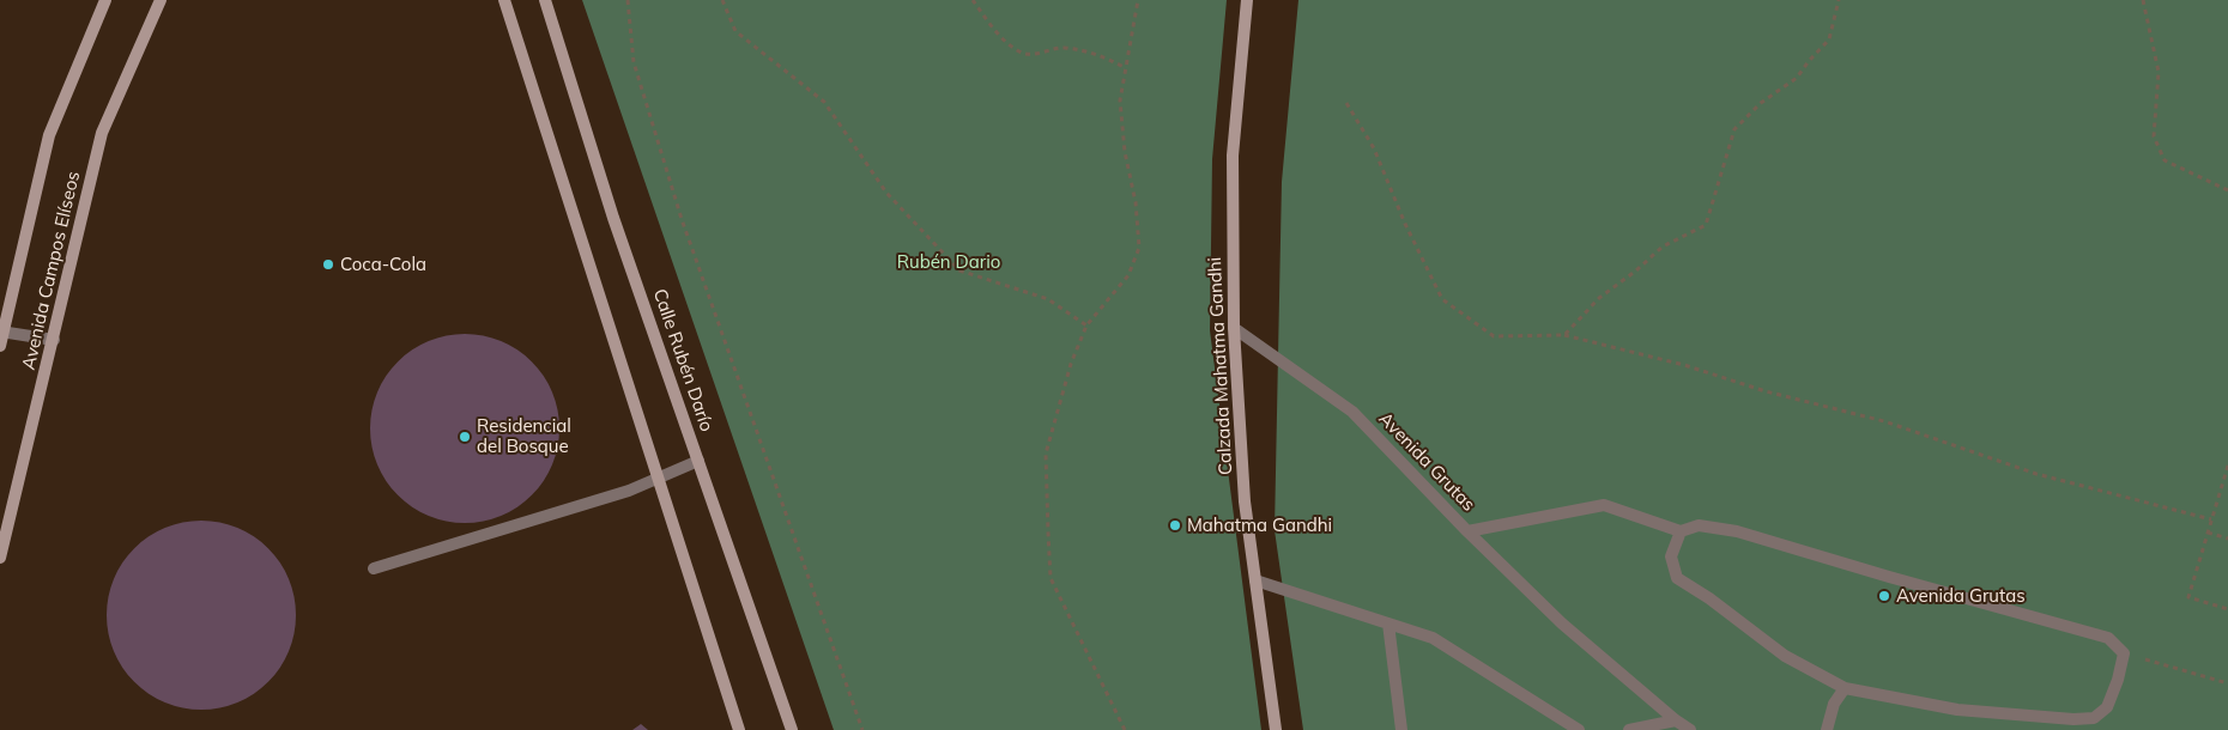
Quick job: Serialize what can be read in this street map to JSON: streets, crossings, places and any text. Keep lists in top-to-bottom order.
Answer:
{
  "streets": {
    "street": [
      "Avenida Campos Elíseos",
      "Calle Rubén Darío",
      "Calzada Mahatma Gandhi",
      "Avenida Grutas"
    ]
  },
  "crossings": [
    ["Calzada Mahatma Gandhi", "Avenida Grutas"]
  ],
  "parks": ["Rubén Dario"],
  "places": [
    "Coca-Cola",
    "Residencial del Bosque",
    "Mahatma Gandhi",
    "Avenida Grutas"
  ]
}
